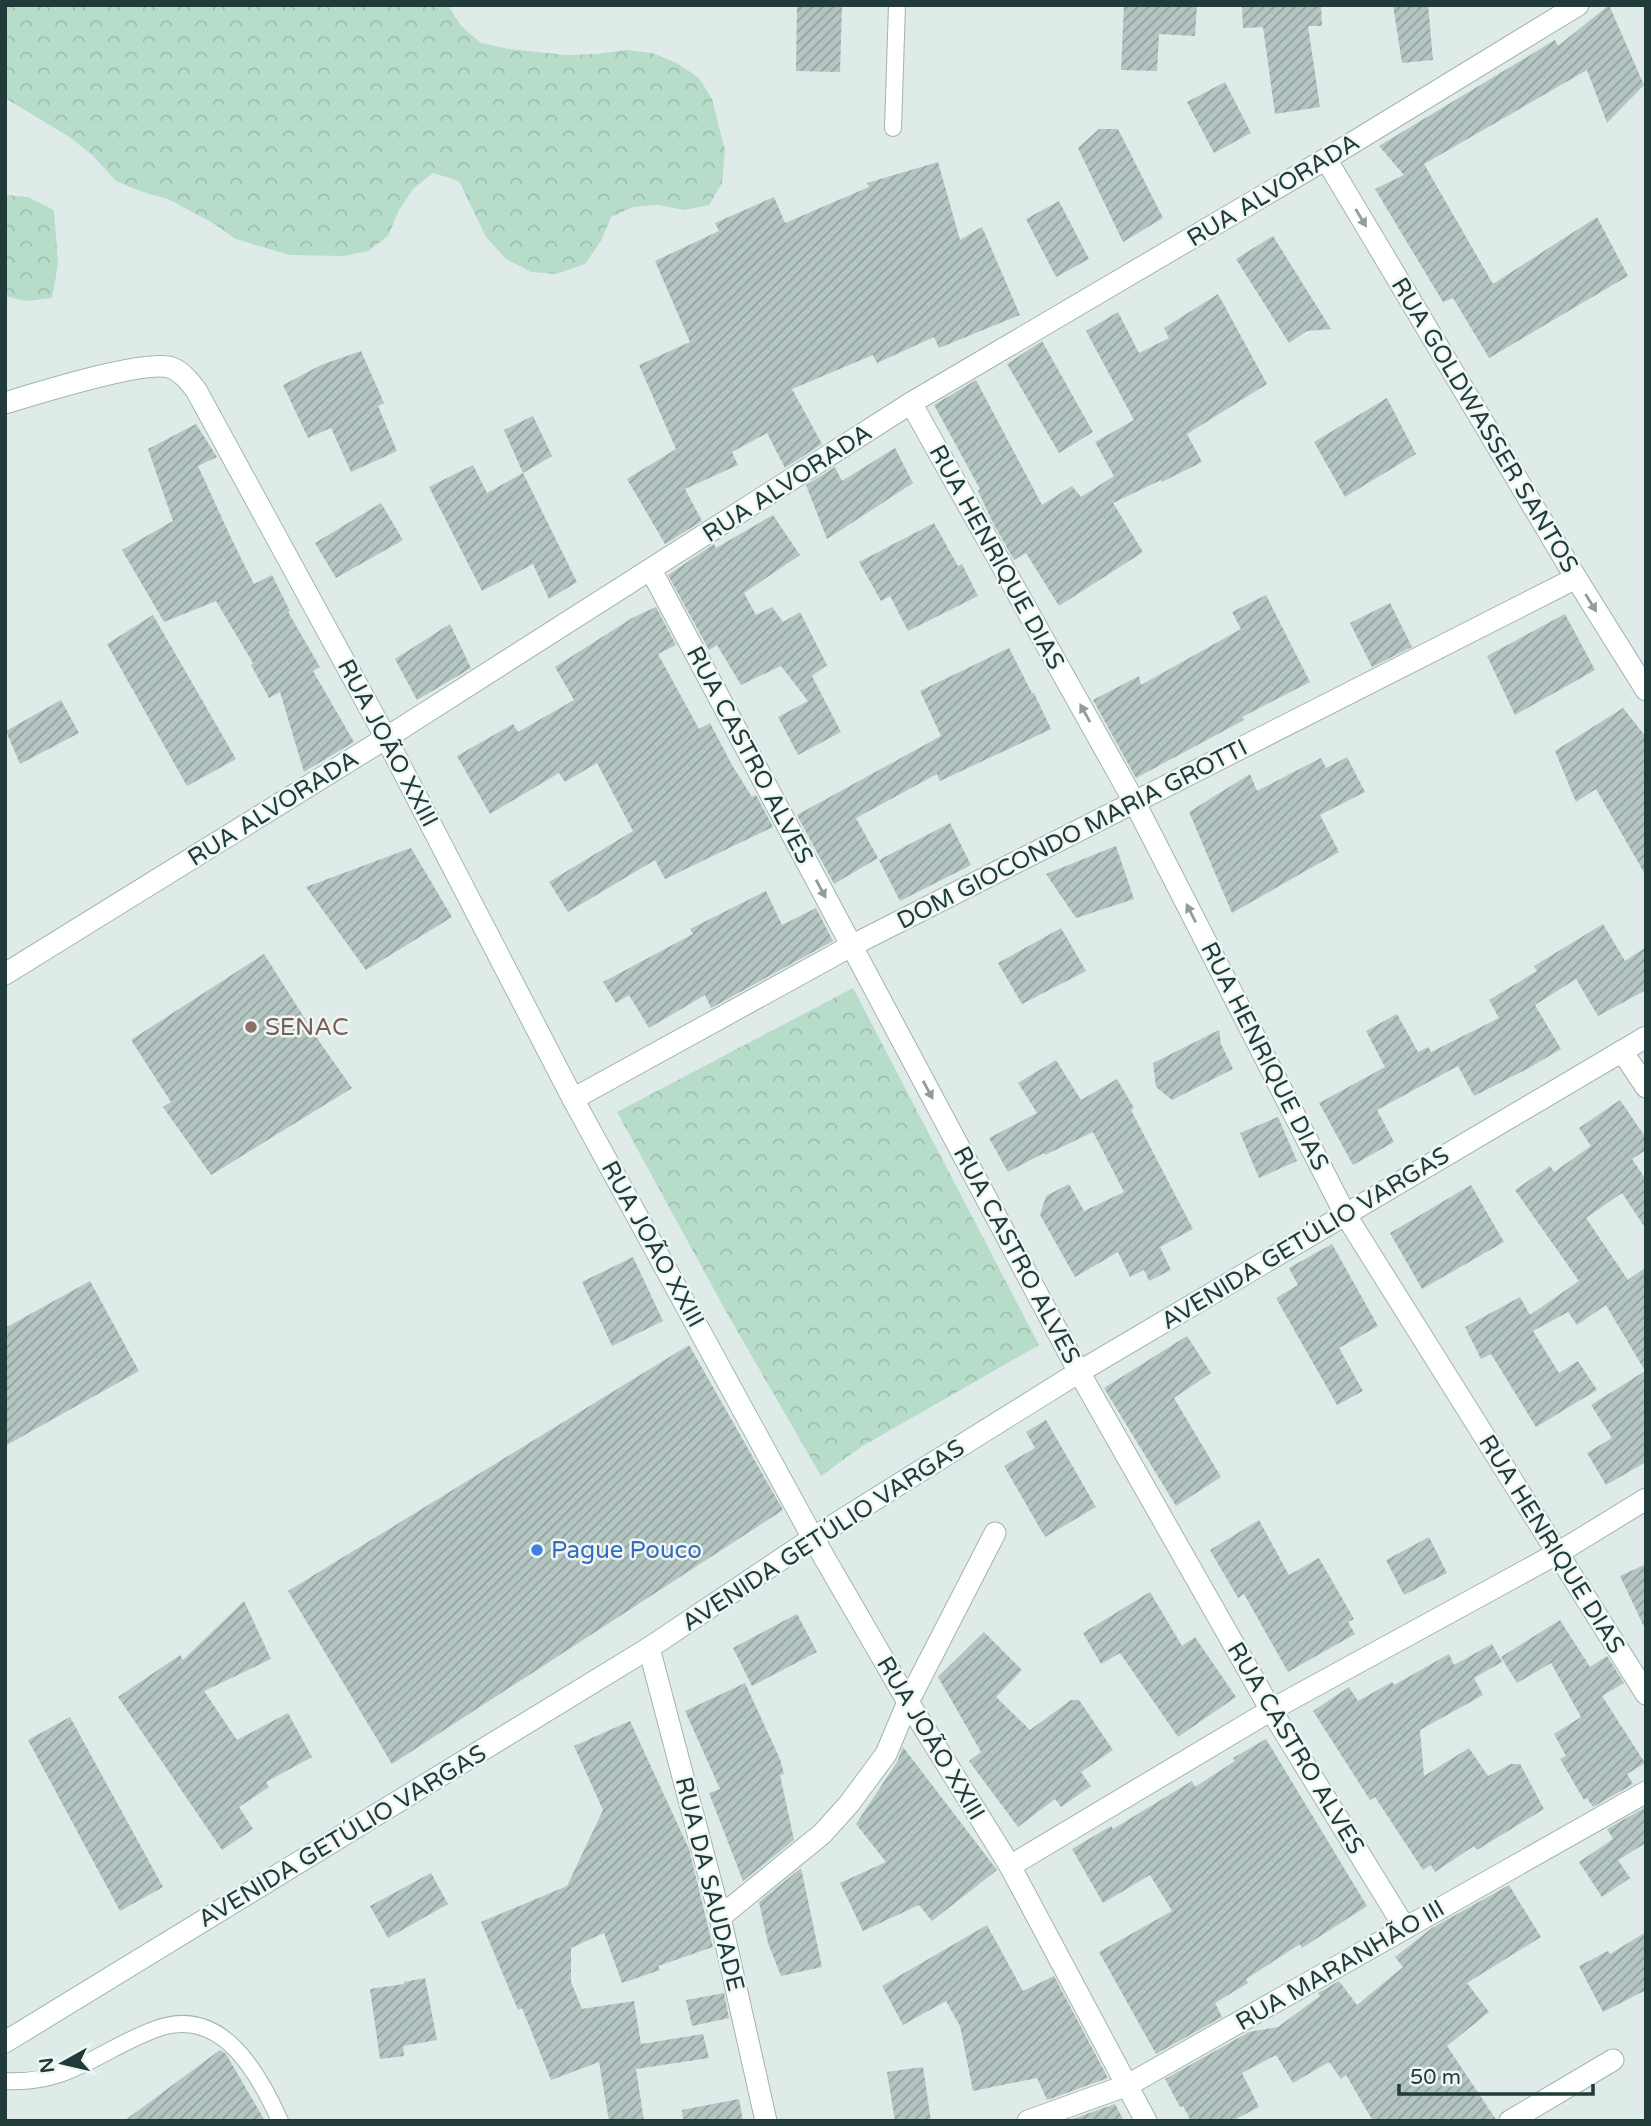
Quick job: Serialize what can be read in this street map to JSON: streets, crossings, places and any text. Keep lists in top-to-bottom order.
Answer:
{
  "streets": {
    "street": [
      "RUA ALVORADA",
      "RUA GOLDWASSER SANTOS",
      "RUA HENRIQUE DIAS",
      "RUA JOÃO XXIII",
      "RUA CASTRO ALVES",
      "DOM GIOCONDO MARIA GROTTI",
      "AVENIDA GETÚLIO VARGAS",
      "RUA DA SAUDADE",
      "RUA MARANHÃO III"
    ]
  },
  "crossings": [
    ["RUA ALVORADA", "RUA GOLDWASSER SANTOS"],
    ["RUA ALVORADA", "RUA HENRIQUE DIAS"],
    ["RUA ALVORADA", "RUA JOÃO XXIII"],
    ["RUA ALVORADA", "RUA CASTRO ALVES"],
    ["RUA GOLDWASSER SANTOS", "DOM GIOCONDO MARIA GROTTI"],
    ["RUA HENRIQUE DIAS", "DOM GIOCONDO MARIA GROTTI"],
    ["RUA HENRIQUE DIAS", "AVENIDA GETÚLIO VARGAS"],
    ["RUA JOÃO XXIII", "DOM GIOCONDO MARIA GROTTI"],
    ["RUA JOÃO XXIII", "AVENIDA GETÚLIO VARGAS"],
    ["RUA JOÃO XXIII", "RUA MARANHÃO III"],
    ["RUA CASTRO ALVES", "DOM GIOCONDO MARIA GROTTI"],
    ["RUA CASTRO ALVES", "AVENIDA GETÚLIO VARGAS"],
    ["RUA CASTRO ALVES", "RUA MARANHÃO III"],
    ["AVENIDA GETÚLIO VARGAS", "RUA DA SAUDADE"]
  ],
  "one_way": ["RUA GOLDWASSER SANTOS", "RUA HENRIQUE DIAS", "RUA CASTRO ALVES"],
  "places": ["SENAC", "Pague Pouco"],
  "scale_bar": "50 m",
  "north": "left"
}
